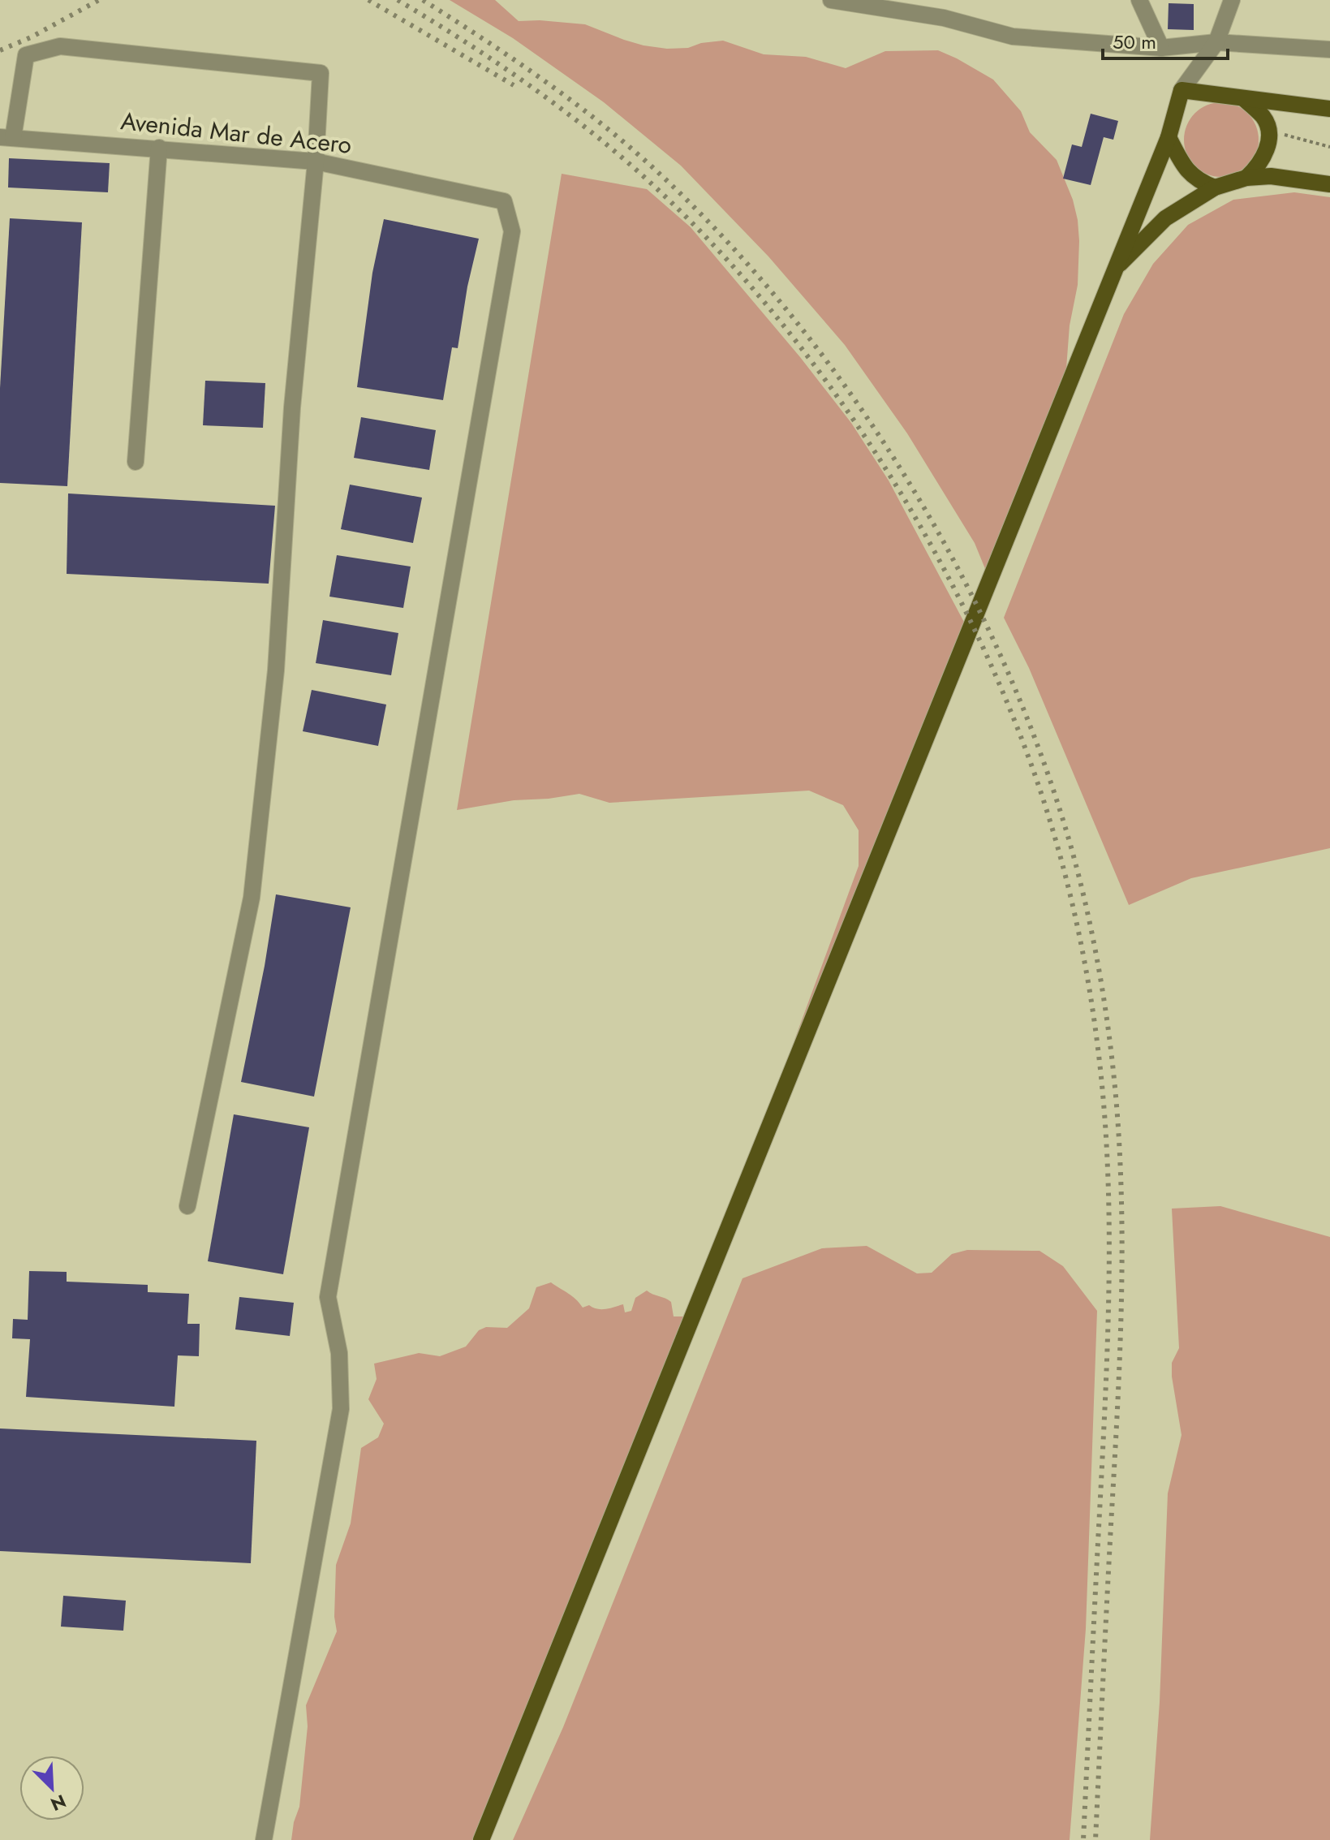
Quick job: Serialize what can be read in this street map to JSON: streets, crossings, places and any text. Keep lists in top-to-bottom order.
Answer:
{
  "streets": {
    "street": ["Avenida Mar de Acero"]
  },
  "scale_bar": "50 m",
  "north": "bottom right"
}
